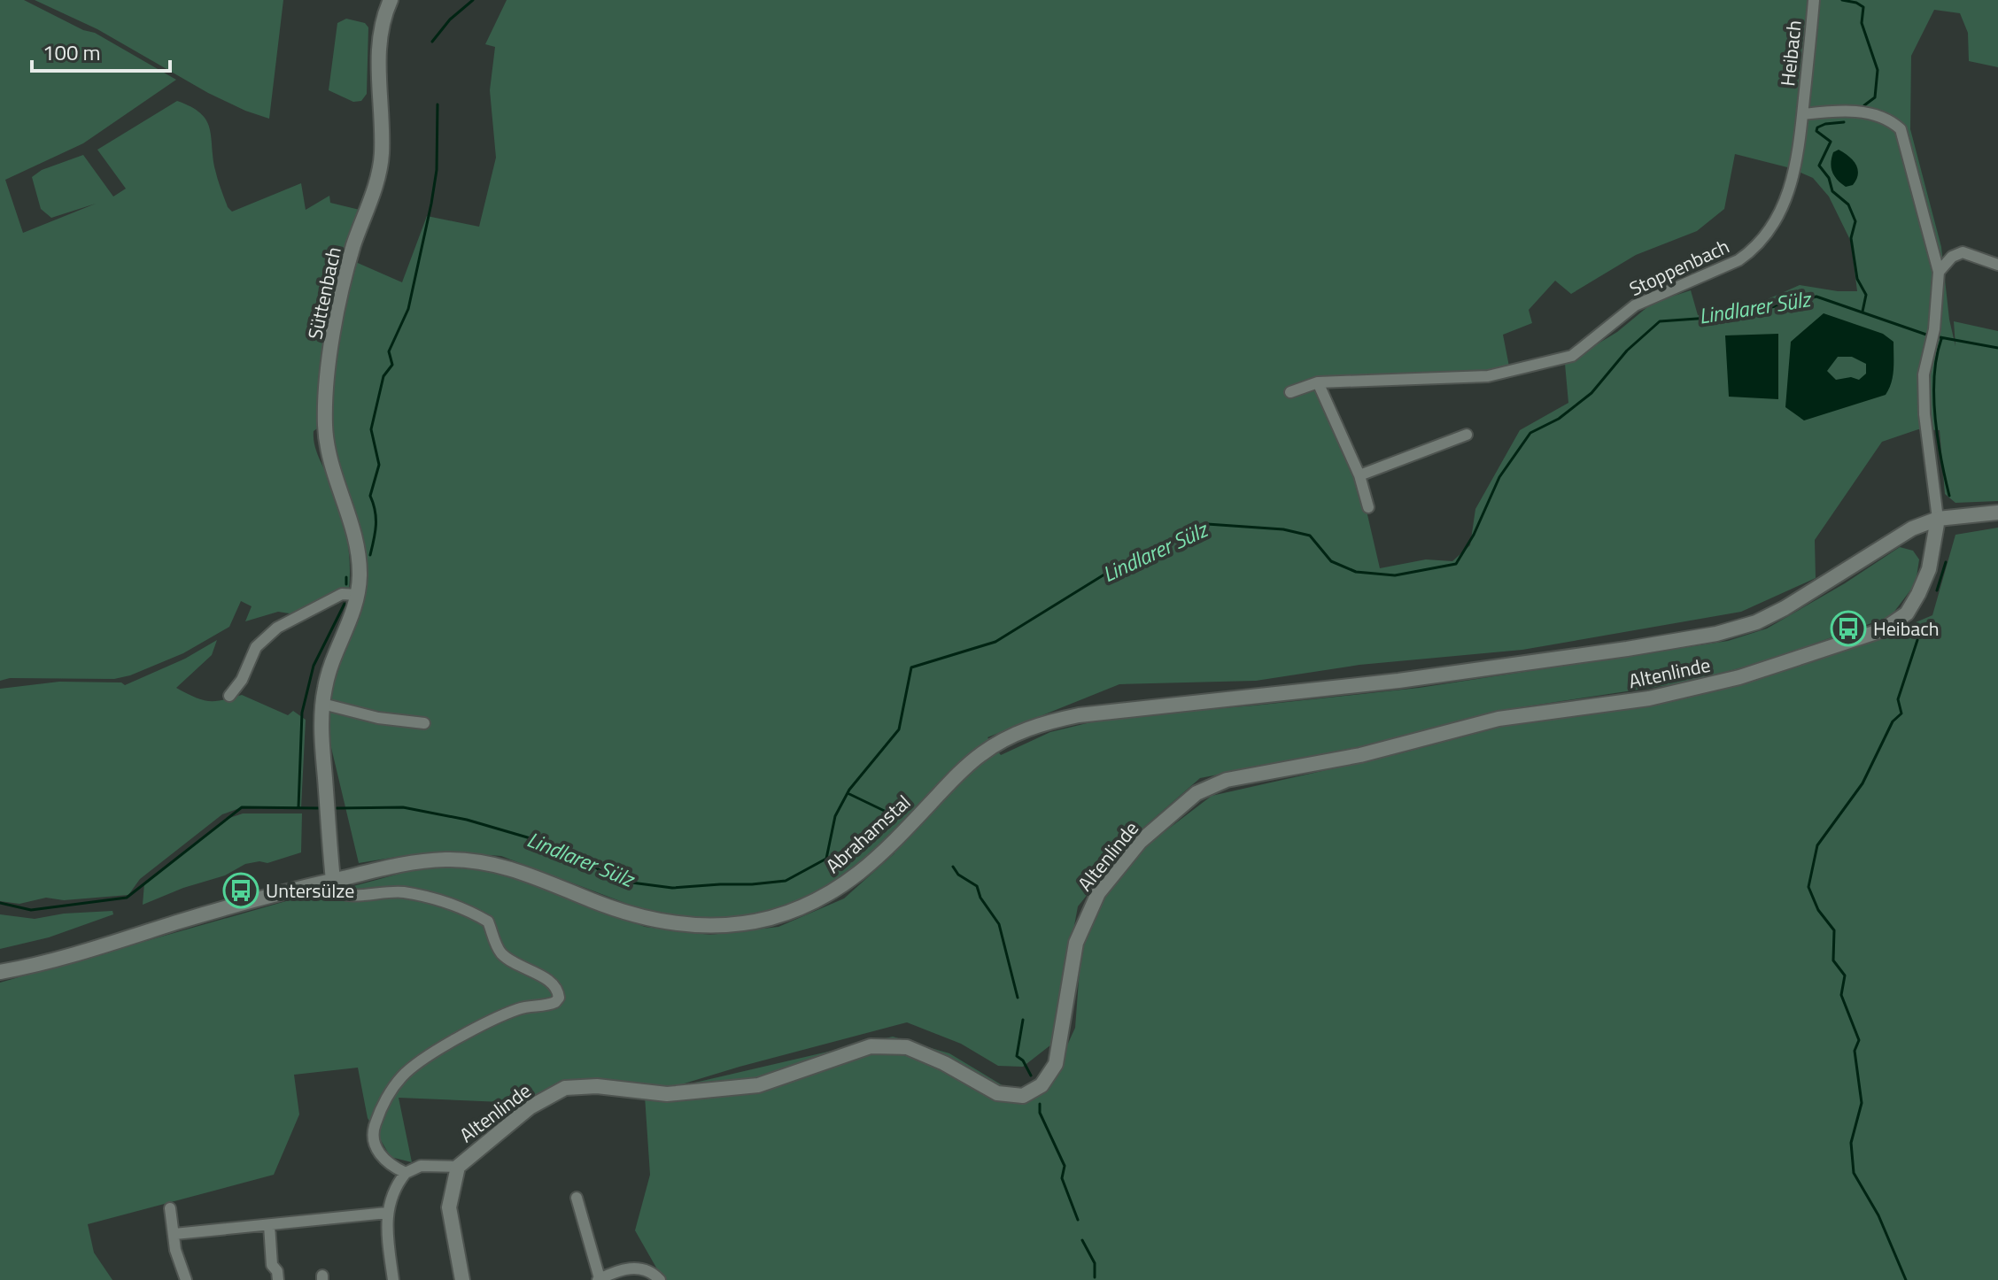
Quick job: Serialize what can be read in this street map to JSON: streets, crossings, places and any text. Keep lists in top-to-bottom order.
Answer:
{
  "streets": {
    "street": [
      "Heibach",
      "Stoppenbach",
      "Süttenbach",
      "Altenlinde",
      "Abrahamstal"
    ]
  },
  "crossings": [
    ["Heibach", "Stoppenbach"],
    ["Heibach", "Altenlinde"],
    ["Heibach", "Abrahamstal"],
    ["Süttenbach", "Abrahamstal"],
    ["Altenlinde", "Abrahamstal"]
  ],
  "water": ["Lindlarer Sülz"],
  "places": {
    "bus stop": ["Heibach", "Untersülze"]
  },
  "scale_bar": "100 m"
}
